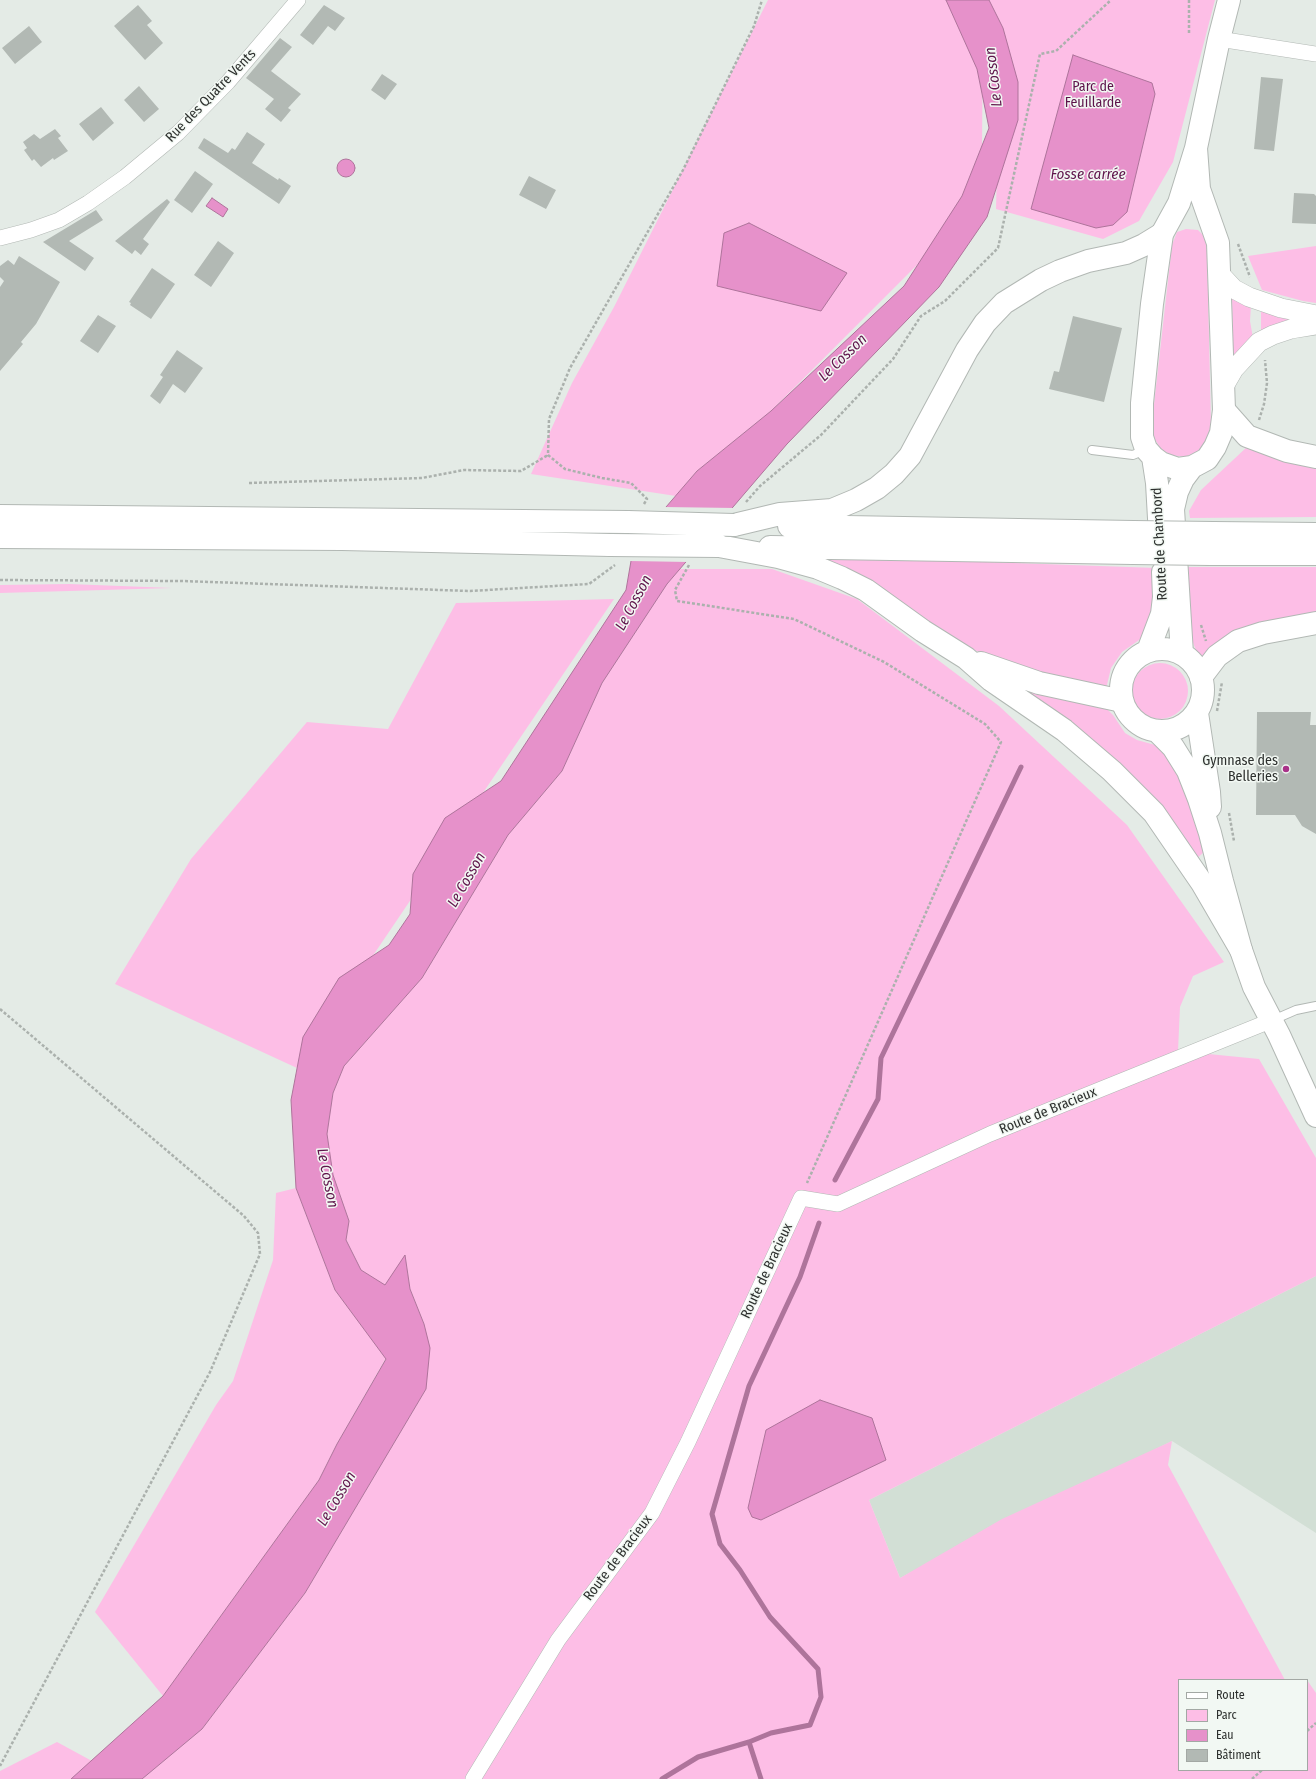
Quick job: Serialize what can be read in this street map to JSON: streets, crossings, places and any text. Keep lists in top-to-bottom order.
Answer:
{
  "streets": {
    "main road": ["Route de Chambord"],
    "street": ["Rue des Quatre Vents", "Route de Bracieux"]
  },
  "water": ["Le Cosson", "Fosse carrée"],
  "parks": ["Parc de Feuillarde"],
  "places": ["Gymnase des Belleries"],
  "legend": [
    "Route",
    "Parc",
    "Eau",
    "Bâtiment"
  ]
}
